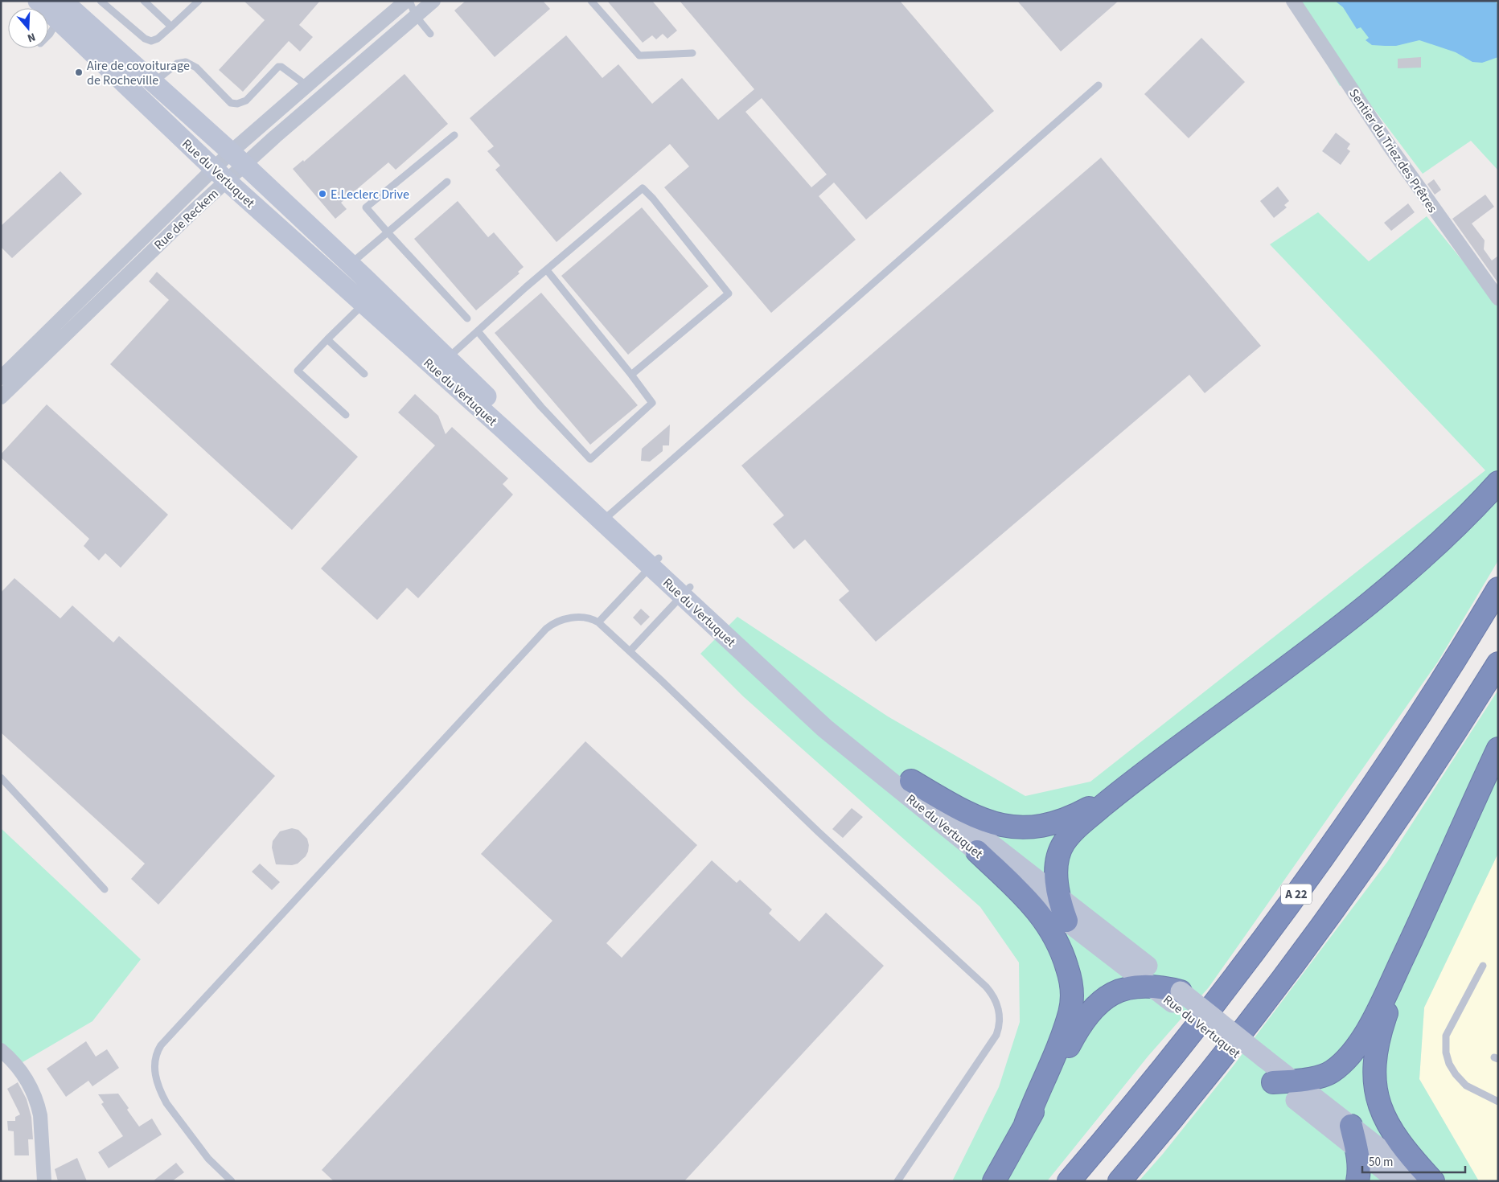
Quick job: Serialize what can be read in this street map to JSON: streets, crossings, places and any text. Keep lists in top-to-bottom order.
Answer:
{
  "streets": {
    "highway": ["A 22"],
    "street": ["Sentier du Triez des Prêtres", "Rue du Vertuquet", "Rue de Reckem"]
  },
  "crossings": [
    ["Rue du Vertuquet", "Rue de Reckem"]
  ],
  "places": ["Aire de covoiturage de Rocheville", "E.Leclerc Drive"],
  "scale_bar": "50 m",
  "north": "bottom"
}
